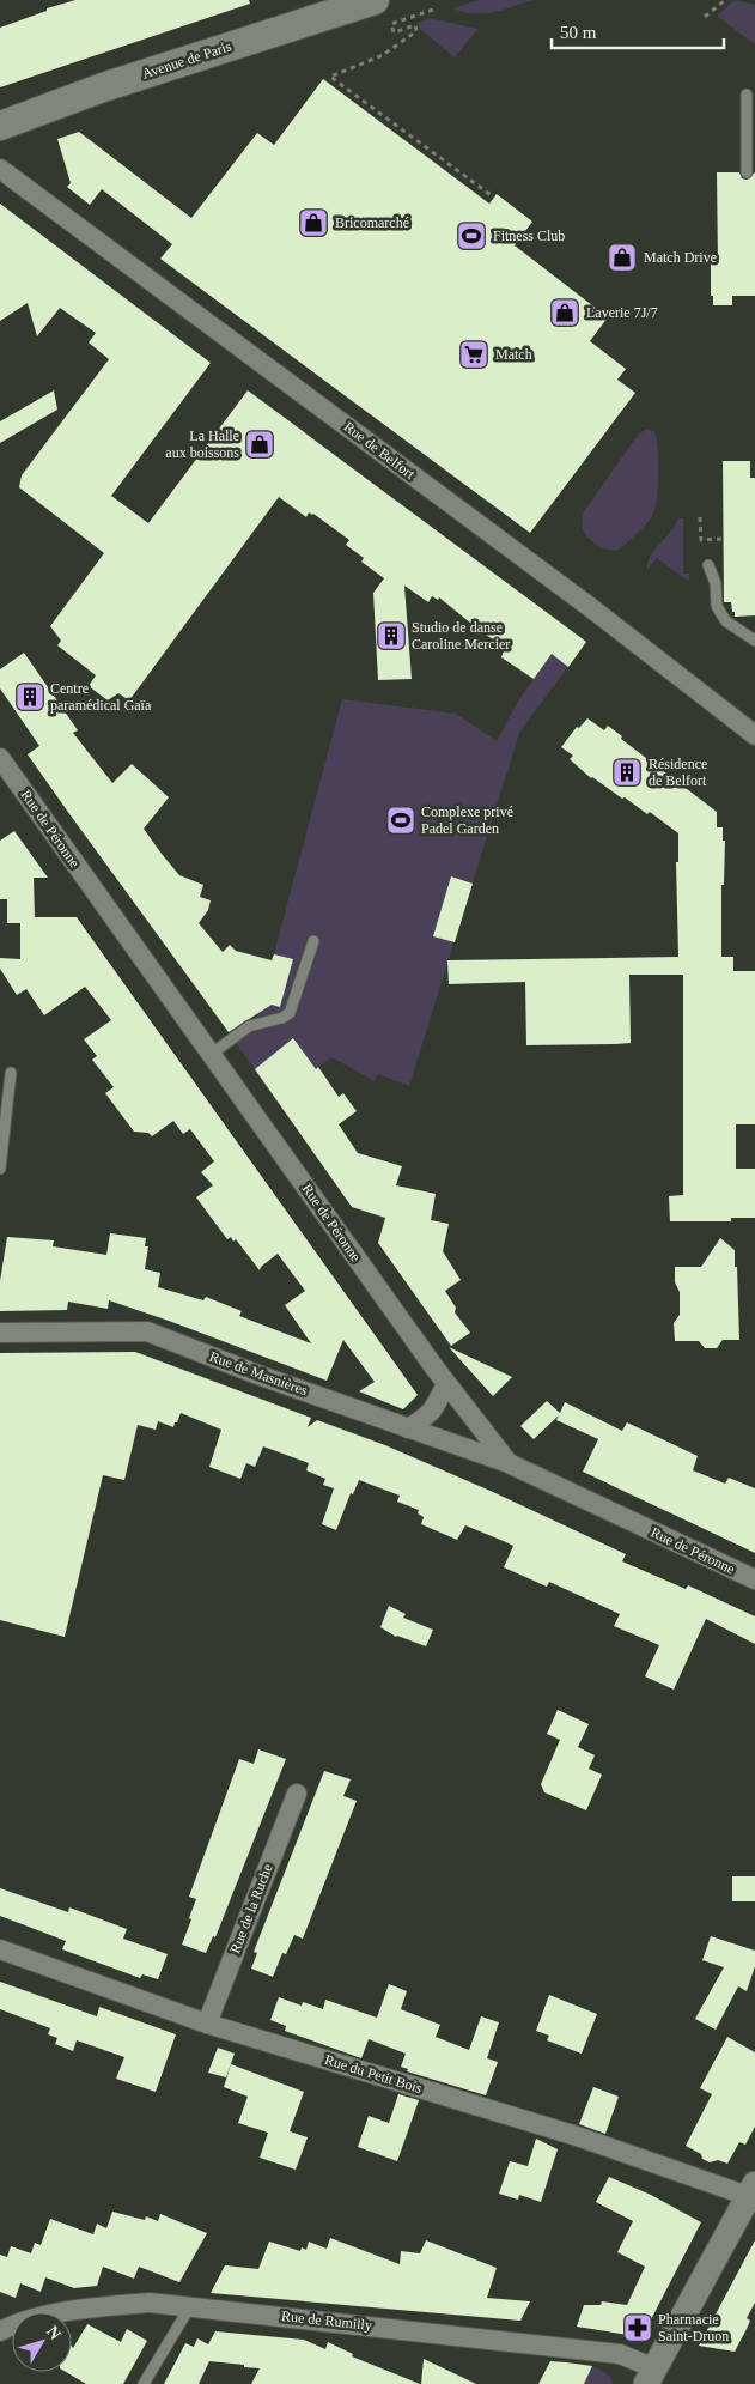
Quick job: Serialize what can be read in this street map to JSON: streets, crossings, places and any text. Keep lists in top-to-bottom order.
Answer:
{
  "streets": {
    "main road": ["Avenue de Paris"],
    "street": [
      "Rue de Belfort",
      "Rue de Péronne",
      "Rue de Masnières",
      "Rue de la Ruche",
      "Rue du Petit Bois",
      "Rue de Rumilly"
    ]
  },
  "crossings": [
    ["Rue de Péronne", "Rue de Masnières"],
    ["Rue de la Ruche", "Rue du Petit Bois"]
  ],
  "places": {
    "shop": [
      "Bricomarché",
      "Match Drive",
      "Laverie 7J/7",
      "La Halle aux boissons"
    ],
    "sports": ["Fitness Club", "Complexe privé Padel Garden"],
    "supermarket": ["Match"],
    "building": ["Studio de danse Caroline Mercier", "Centre paramédical Gaïa", "Résidence de Belfort"],
    "pharmacy": ["Pharmacie Saint-Druon"]
  },
  "scale_bar": "50 m",
  "north": "top right"
}
